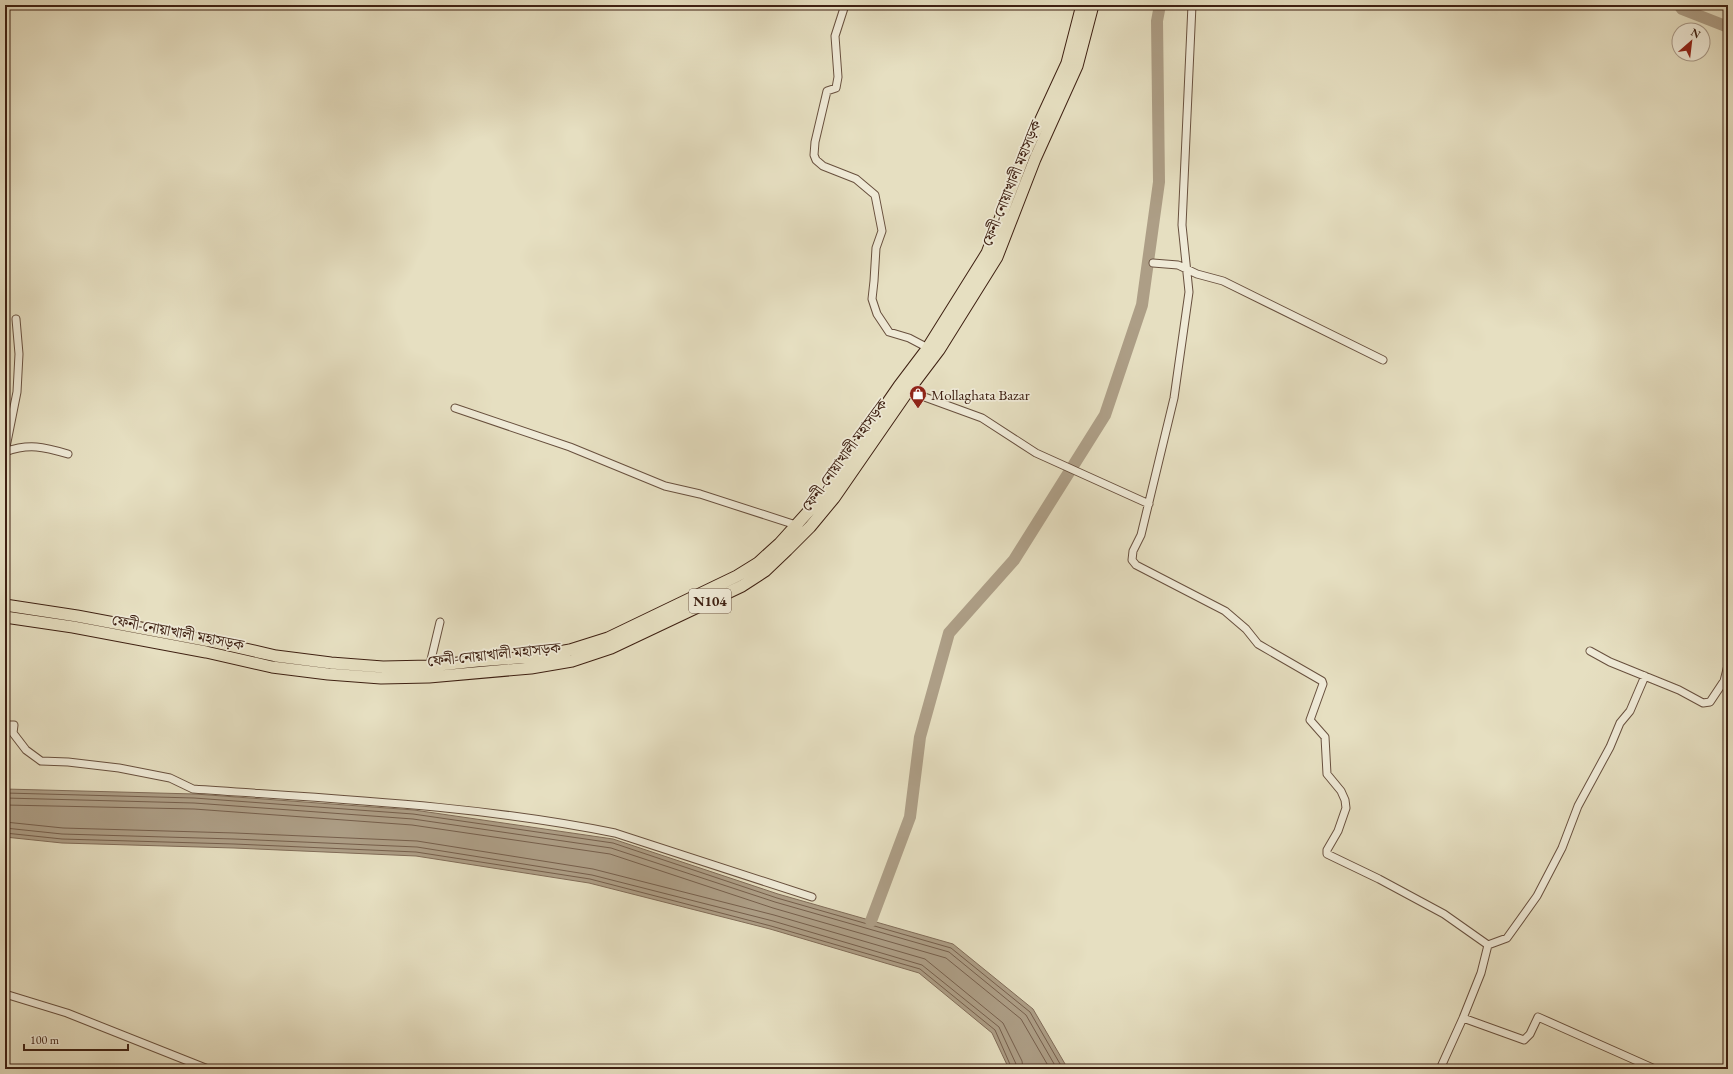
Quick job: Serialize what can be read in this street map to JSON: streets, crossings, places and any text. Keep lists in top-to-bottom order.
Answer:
{
  "streets": {
    "highway": ["ফেনী-নোয়াখালী মহাসড়ক", "N104"]
  },
  "places": {
    "shop": ["Mollaghata Bazar"]
  },
  "scale_bar": "100 m",
  "north": "top right"
}
